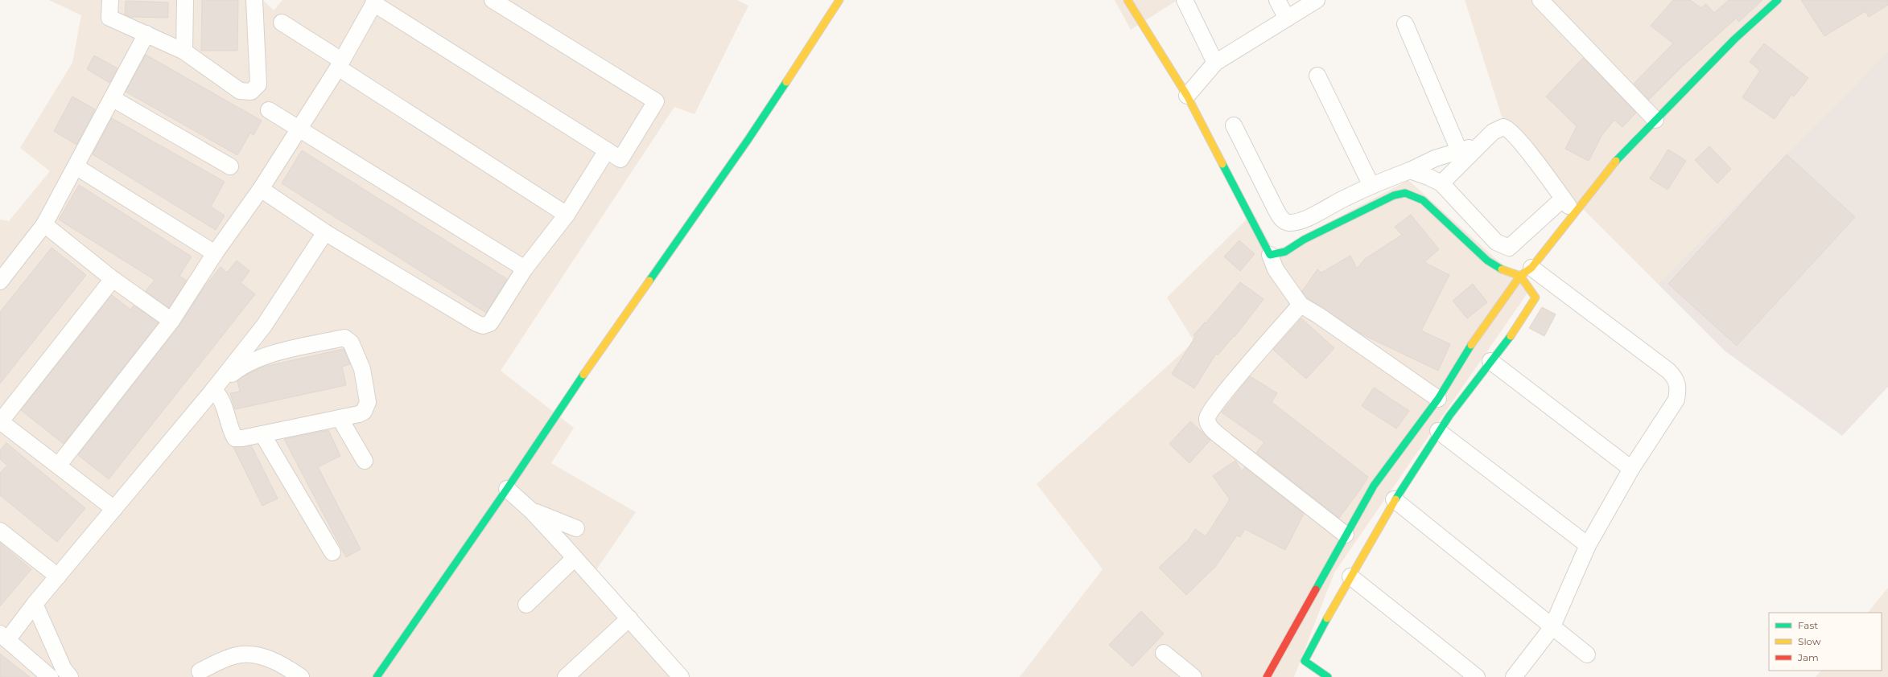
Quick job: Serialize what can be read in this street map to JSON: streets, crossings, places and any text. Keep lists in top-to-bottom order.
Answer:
{
  "legend": ["Fast", "Slow", "Jam"]
}
